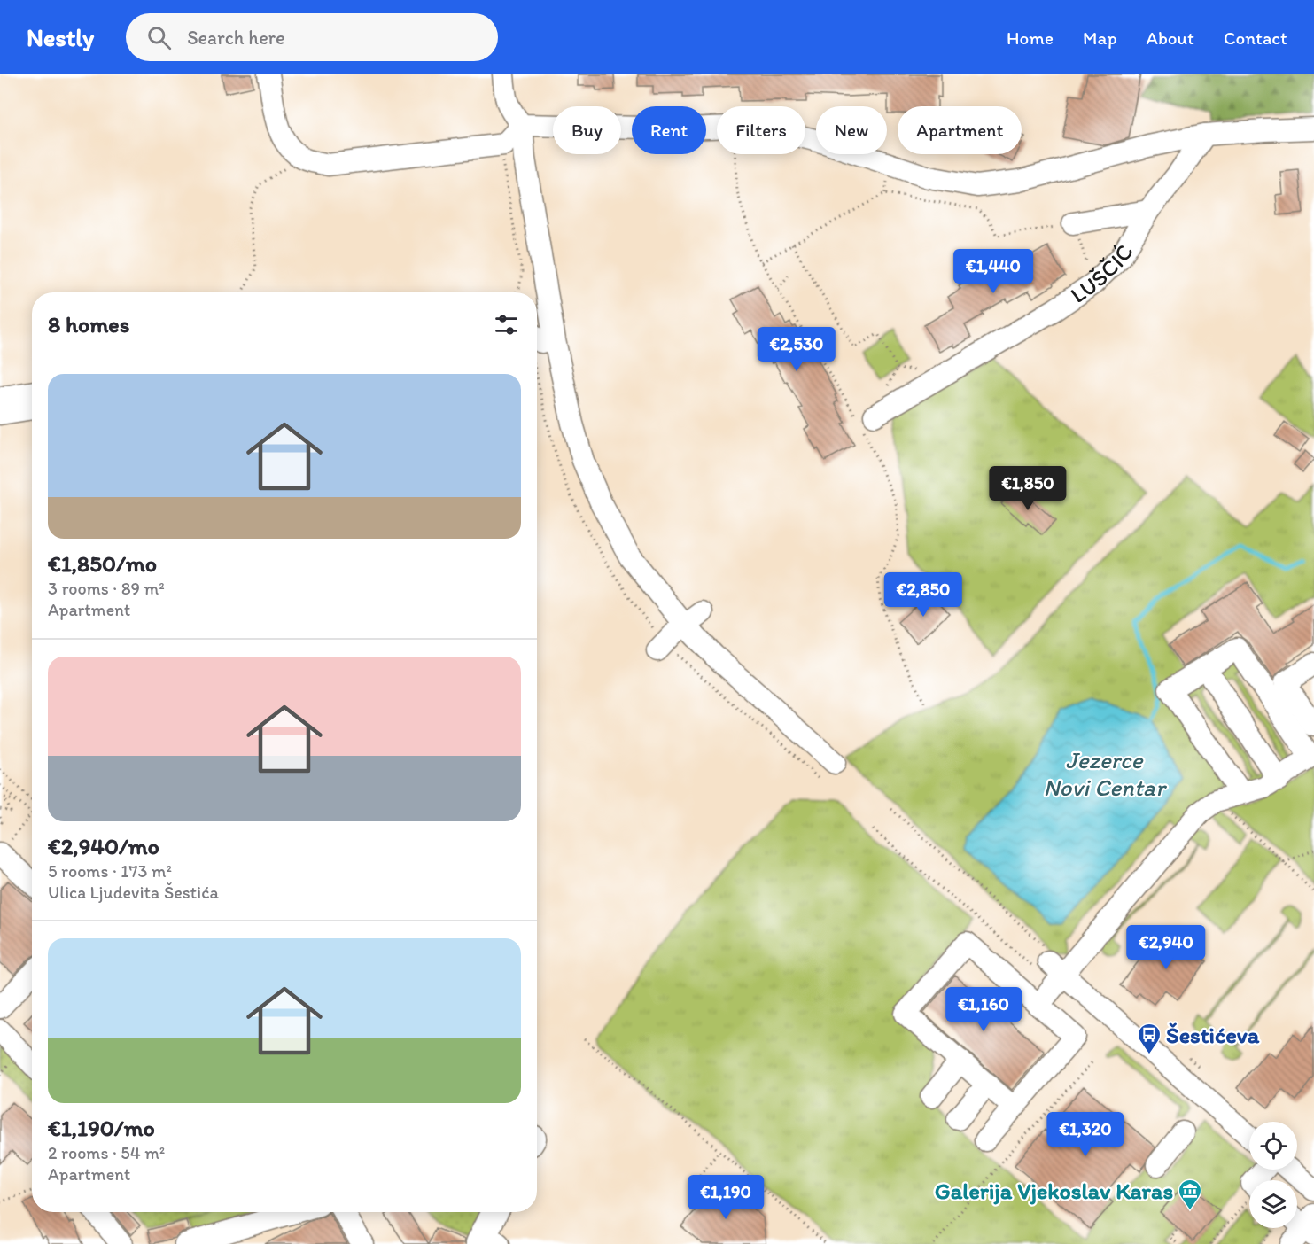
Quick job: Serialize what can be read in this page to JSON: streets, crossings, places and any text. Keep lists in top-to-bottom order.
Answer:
{
  "streets": {
    "street": ["LUŠČIĆ"]
  },
  "water": ["Jezerce Novi Centar"],
  "places": {
    "bus stop": ["Šestićeva"],
    "museum": ["Galerija Vjekoslav Karas"]
  },
  "page": {
    "header": "Nestly",
    "search": "Search here",
    "nav": [
      "Home",
      "Map",
      "About",
      "Contact"
    ],
    "chip": [
      "Buy",
      "Rent",
      "Filters",
      "New",
      "Apartment"
    ],
    "price": [
      "€1,440",
      "€2,530",
      "€1,850",
      "€2,850",
      "€2,940",
      "€1,160",
      "€1,320",
      "€1,190"
    ],
    "heading": "8 homes",
    "list": [
      {
        "name": "€1,850/mo",
        "note": "3 rooms · 89 m² · Apartment"
      },
      {
        "name": "€2,940/mo",
        "note": "5 rooms · 173 m² · Ulica Ljudevita Šestića"
      },
      {
        "name": "€1,190/mo",
        "note": "2 rooms · 54 m² · Apartment"
      }
    ]
  }
}
